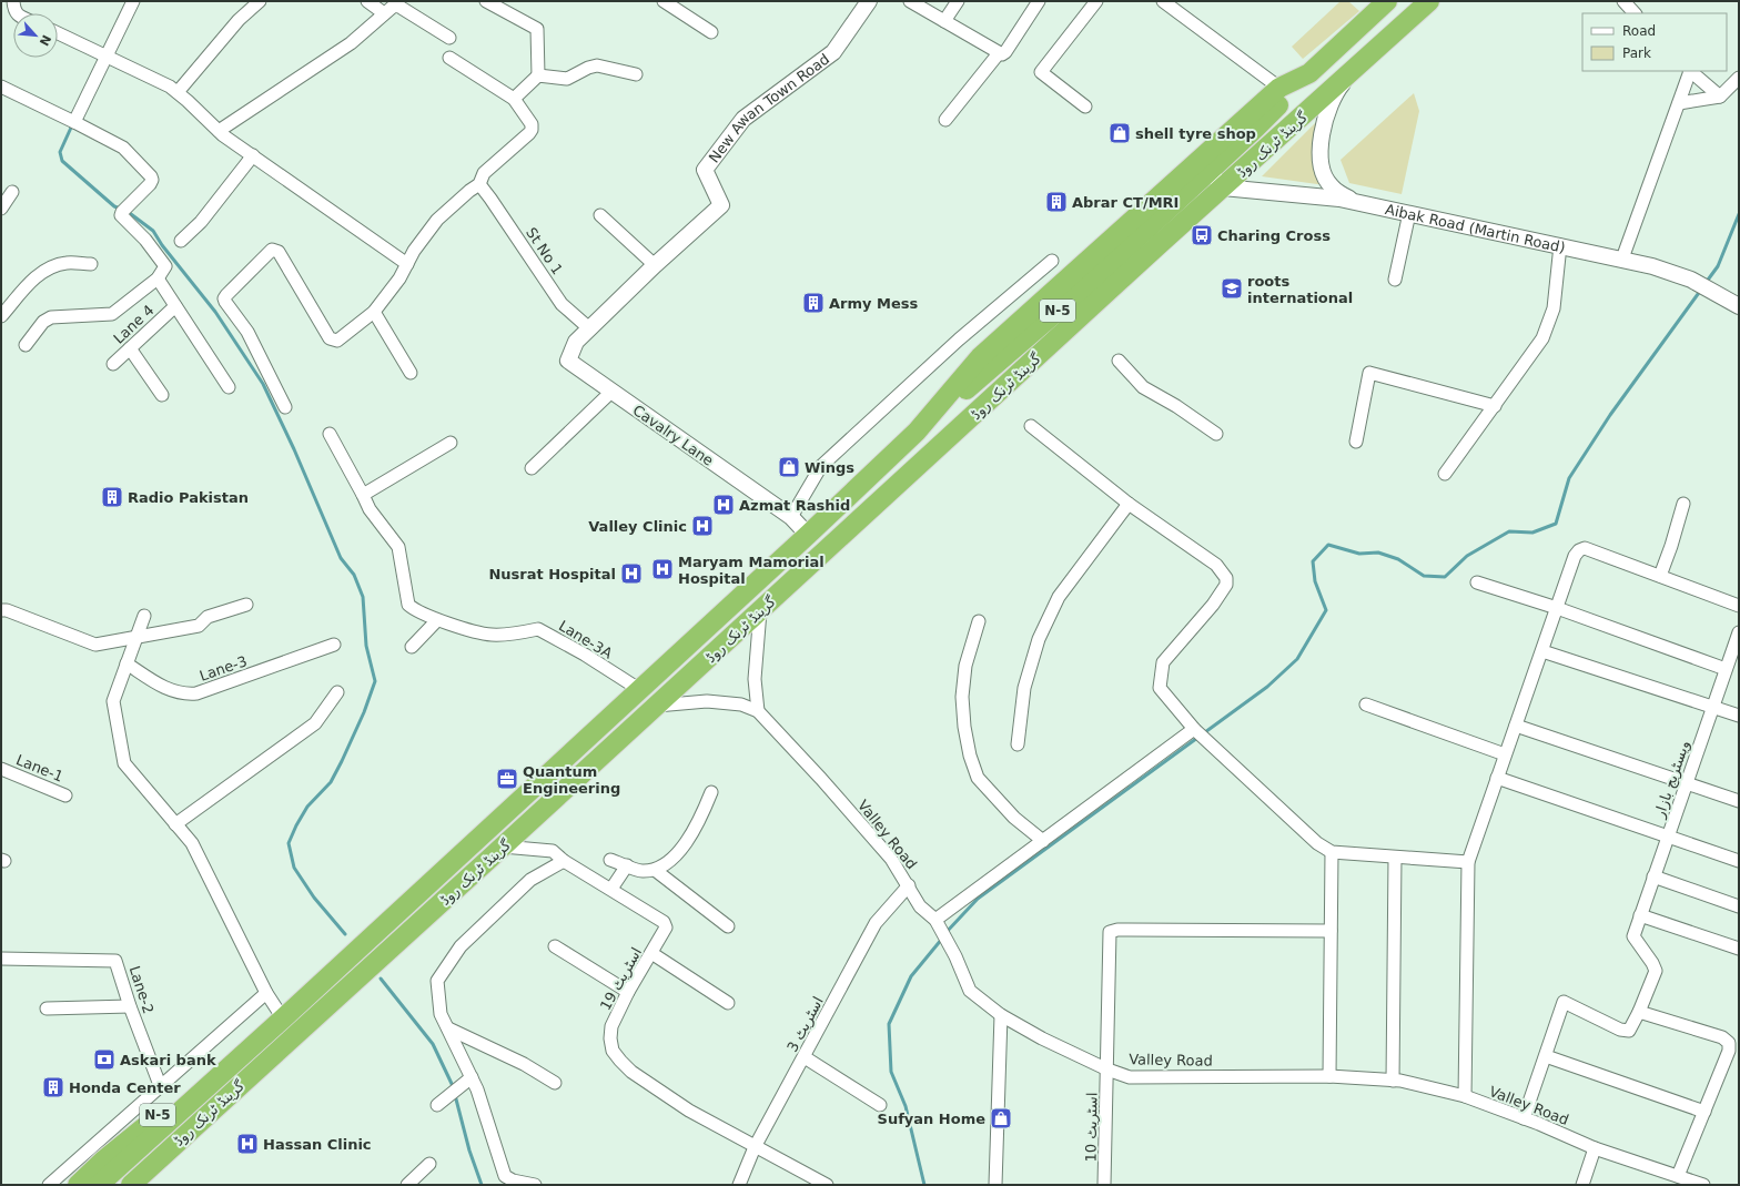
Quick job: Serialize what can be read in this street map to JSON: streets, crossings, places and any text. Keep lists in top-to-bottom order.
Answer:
{
  "streets": {
    "highway": ["گرینڈ ٹرنک روڈ", "N-5"],
    "street": [
      "New Awan Town Road",
      "Aibak Road (Martin Road)",
      "St No 1",
      "Lane 4",
      "Cavalry Lane",
      "Lane-3A",
      "Lane-3",
      "Lane-1",
      "ویسٹریج بازار",
      "Valley Road",
      "اسٹریٹ 19",
      "Lane-2",
      "اسٹریٹ 3",
      "اسٹریٹ 10"
    ]
  },
  "crossings": [
    ["New Awan Town Road", "St No 1"],
    ["New Awan Town Road", "Cavalry Lane"],
    ["گرینڈ ٹرنک روڈ", "Aibak Road (Martin Road)"],
    ["گرینڈ ٹرنک روڈ", "Cavalry Lane"],
    ["گرینڈ ٹرنک روڈ", "Lane-3A"],
    ["گرینڈ ٹرنک روڈ", "Valley Road"],
    ["گرینڈ ٹرنک روڈ", "اسٹریٹ 19"],
    ["St No 1", "Cavalry Lane"],
    ["Valley Road", "اسٹریٹ 3"],
    ["Valley Road", "اسٹریٹ 10"],
    ["اسٹریٹ 19", "اسٹریٹ 3"]
  ],
  "places": {
    "shop": ["shell tyre shop", "Wings", "Sufyan Home"],
    "building": [
      "Abrar CT/MRI",
      "Army Mess",
      "Radio Pakistan",
      "Honda Center"
    ],
    "bus stop": ["Charing Cross"],
    "school or university": ["roots international"],
    "hospital": [
      "Azmat Rashid",
      "Valley Clinic",
      "Maryam Mamorial Hospital",
      "Nusrat Hospital",
      "Hassan Clinic"
    ],
    "office": ["Quantum Engineering"],
    "bank": ["Askari bank"]
  },
  "legend": ["Road", "Park"],
  "north": "bottom right"
}
